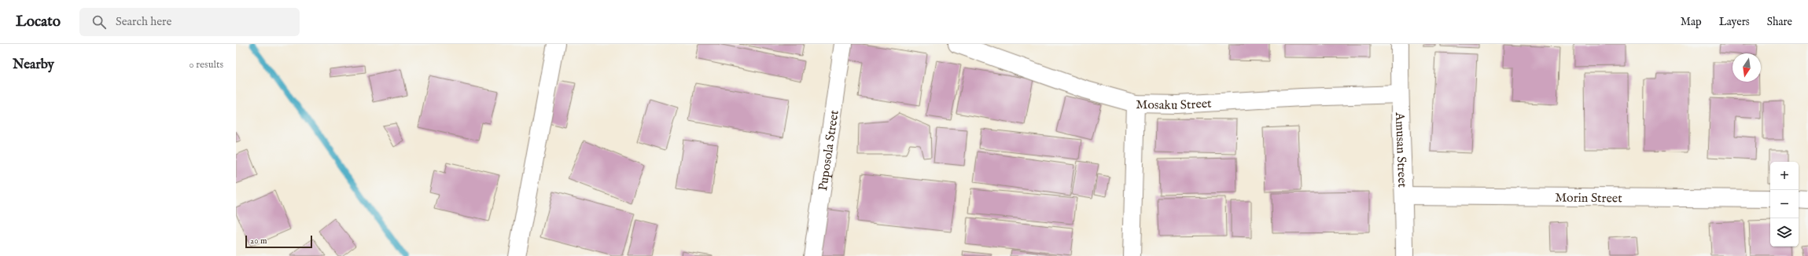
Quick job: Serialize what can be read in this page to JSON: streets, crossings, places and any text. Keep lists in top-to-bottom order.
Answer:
{
  "streets": {
    "street": [
      "Mosaku Street",
      "Puposola Street",
      "Amusan Street",
      "Morin Street"
    ]
  },
  "crossings": [
    ["Mosaku Street", "Amusan Street"],
    ["Amusan Street", "Morin Street"]
  ],
  "scale_bar": "20 m",
  "north": "bottom",
  "page": {
    "header": "Locato",
    "search": "Search here",
    "nav": ["Map", "Layers", "Share"],
    "heading": ["Nearby", "0 results"],
    "map_buttons": ["+", "−"],
    "scale": "20 m"
  }
}
